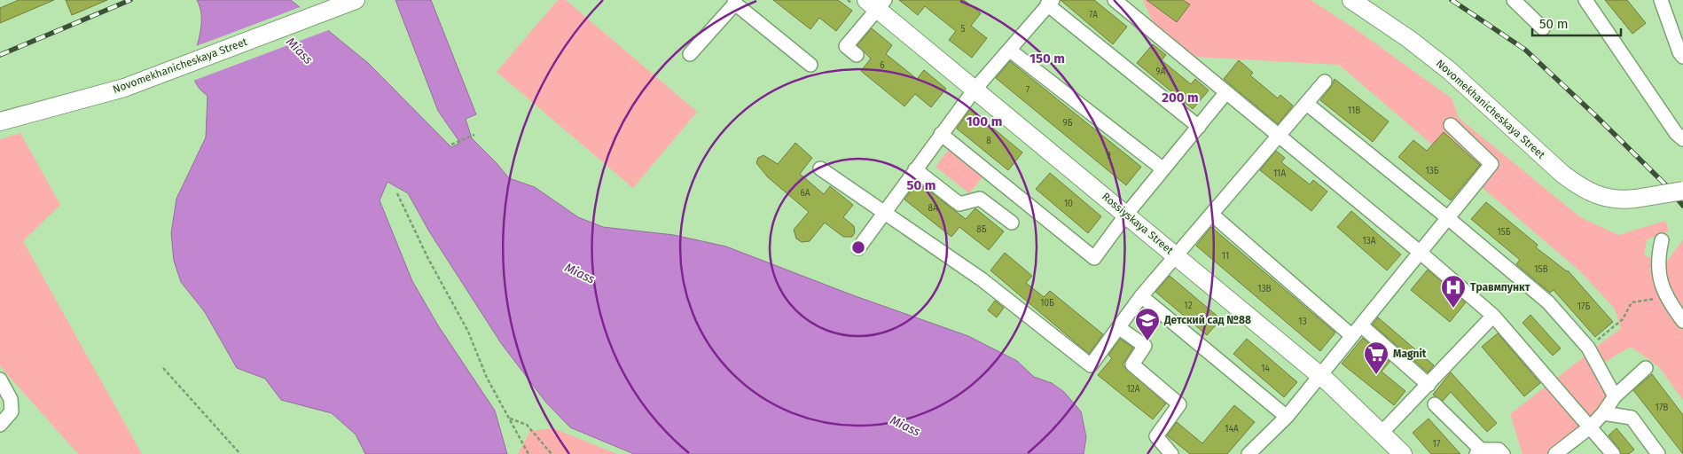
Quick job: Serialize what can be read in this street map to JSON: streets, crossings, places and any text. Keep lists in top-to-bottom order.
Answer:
{
  "streets": {
    "main road": ["Novomekhanicheskaya Street", "Rossiyskaya Street"]
  },
  "water": ["Miass"],
  "places": {
    "hospital": ["Травмпункт"],
    "school or university": ["Детский сад №88"],
    "supermarket": ["Magnit"]
  },
  "house_numbers": [
    "7А",
    "5",
    "6",
    "9А",
    "7",
    "11В",
    "9Б",
    "8",
    "9",
    "13Б",
    "11А",
    "6А",
    "10",
    "8А",
    "8Б",
    "15Б",
    "13А",
    "11",
    "15В",
    "13В",
    "10Б",
    "12",
    "17Б",
    "13",
    "14",
    "12А",
    "17В",
    "14А",
    "17"
  ],
  "scale_bar": "50 m",
  "rings": [
    "150 m",
    "200 m",
    "100 m",
    "50 m"
  ]
}
